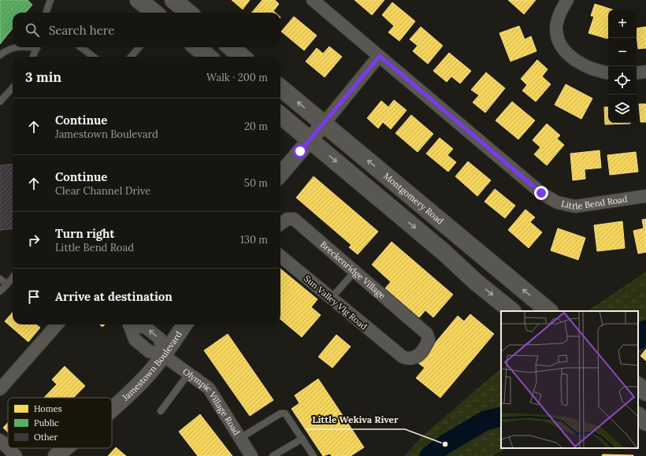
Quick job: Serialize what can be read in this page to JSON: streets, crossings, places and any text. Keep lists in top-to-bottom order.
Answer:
{
  "streets": {
    "main road": ["Montgomery Road"],
    "street": [
      "Little Bend Road",
      "Breckenridge Village",
      "Sun Valley Vlg Road",
      "Jamestown Boulevard",
      "Olympic Village Road"
    ]
  },
  "crossings": [
    ["Breckenridge Village", "Sun Valley Vlg Road"],
    ["Jamestown Boulevard", "Olympic Village Road"]
  ],
  "places": ["Little Wekiva River"],
  "legend": ["Homes", "Public", "Other"],
  "page": {
    "map_buttons": ["+", "−"],
    "search": "Search here",
    "heading": ["3 min", "Walk · 200 m"],
    "list": [
      ["Continue", "Jamestown Boulevard", "20 m"],
      ["Continue", "Clear Channel Drive", "50 m"],
      ["Turn right", "Little Bend Road", "130 m"],
      "Arrive at destination"
    ]
  }
}
